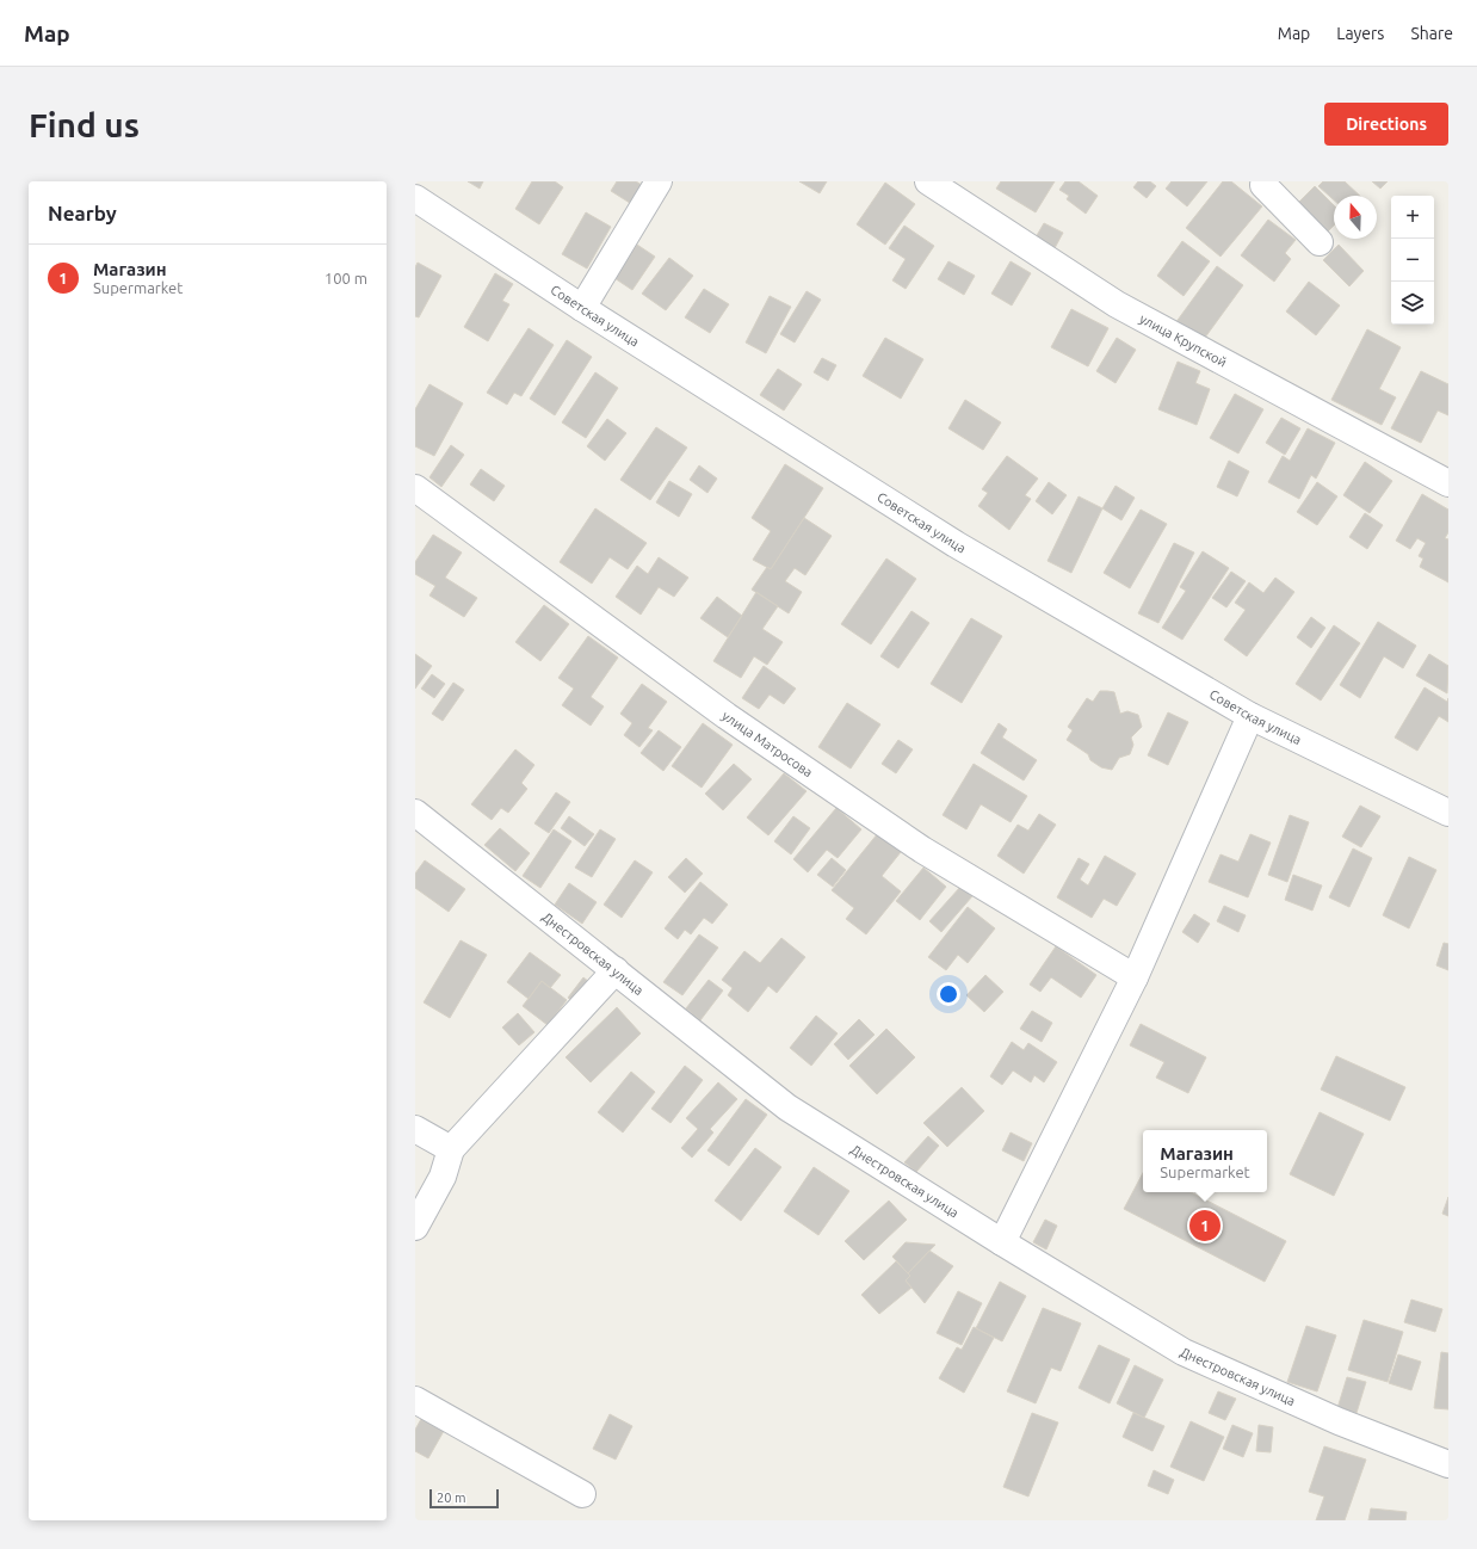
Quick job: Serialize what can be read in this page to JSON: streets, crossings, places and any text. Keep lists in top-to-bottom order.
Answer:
{
  "streets": {
    "street": [
      "Советская улица",
      "улица Крупской",
      "улица Матросова",
      "Днестровская улица"
    ]
  },
  "scale_bar": "20 m",
  "north": "top",
  "page": {
    "header": "Map",
    "nav": ["Map", "Layers", "Share"],
    "buttons": "Directions",
    "title": "Find us",
    "heading": "Nearby",
    "map_buttons": ["+", "−"],
    "list": [
      {
        "mark": "1",
        "name": "Магазин",
        "note": "Supermarket",
        "value": "100 m"
      }
    ],
    "popup": ["Магазин", "Supermarket"],
    "pins": "1",
    "scale": "20 m"
  }
}
